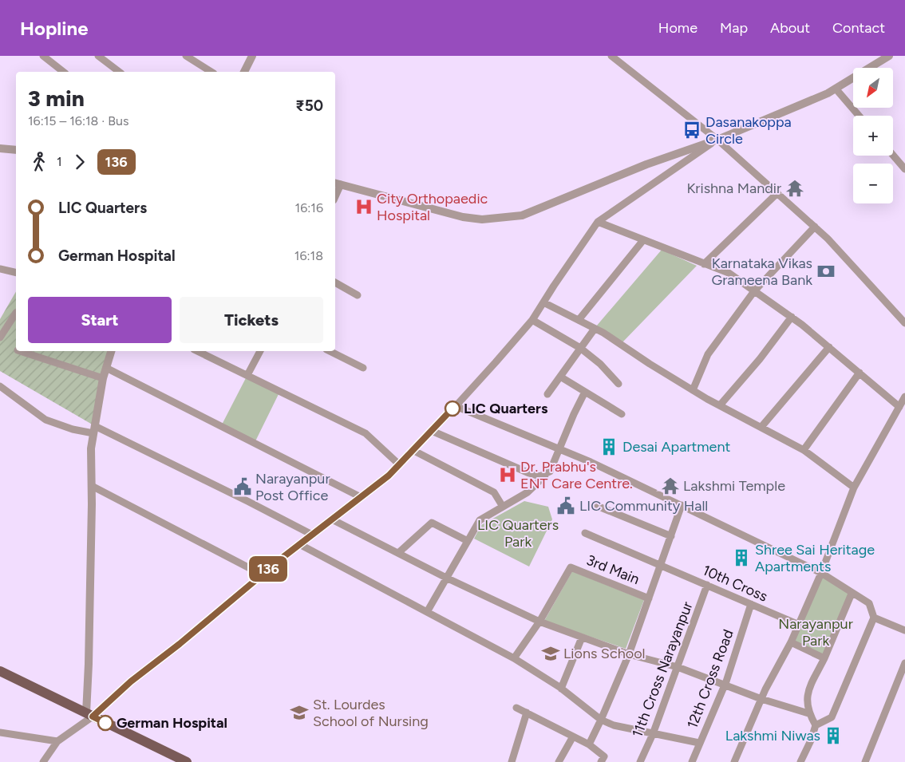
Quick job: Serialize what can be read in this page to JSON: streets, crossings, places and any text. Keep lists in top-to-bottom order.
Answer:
{
  "streets": {
    "street": [
      "3rd Main",
      "10th Cross",
      "11th Cross Narayanpur",
      "12th Cross Road"
    ]
  },
  "crossings": [
    ["10th Cross", "11th Cross Narayanpur"],
    ["10th Cross", "12th Cross Road"]
  ],
  "parks": ["LIC Quarters Park", "Narayanpur Park"],
  "places": {
    "bus stop": ["Dasanakoppa Circle"],
    "temple": ["Krishna Mandir", "Lakshmi Temple"],
    "hospital": ["City Orthopaedic Hospital", "Dr. Prabhu's ENT Care Centre."],
    "bank": ["Karnataka Vikas Grameena Bank"],
    "other": ["LIC Quarters", "German Hospital"],
    "building": ["Desai Apartment", "Shree Sai Heritage Apartments", "Lakshmi Niwas"],
    "public building": ["Narayanpur Post Office", "LIC Community Hall"],
    "school or university": ["Lions School", "St. Lourdes School of Nursing"]
  },
  "lines": ["bus line 136"],
  "north": "bottom left",
  "page": {
    "header": "Hopline",
    "nav": [
      "Home",
      "Map",
      "About",
      "Contact"
    ],
    "on_map": "136",
    "map_buttons": ["+", "−"],
    "heading": ["3 min", "16:15 – 16:18 · Bus", "₹50"],
    "legs": ["1", "136"],
    "list": [
      {
        "name": "LIC Quarters",
        "value": "16:16"
      },
      {
        "name": "German Hospital",
        "value": "16:18"
      }
    ],
    "buttons": ["Start", "Tickets"]
  }
}
